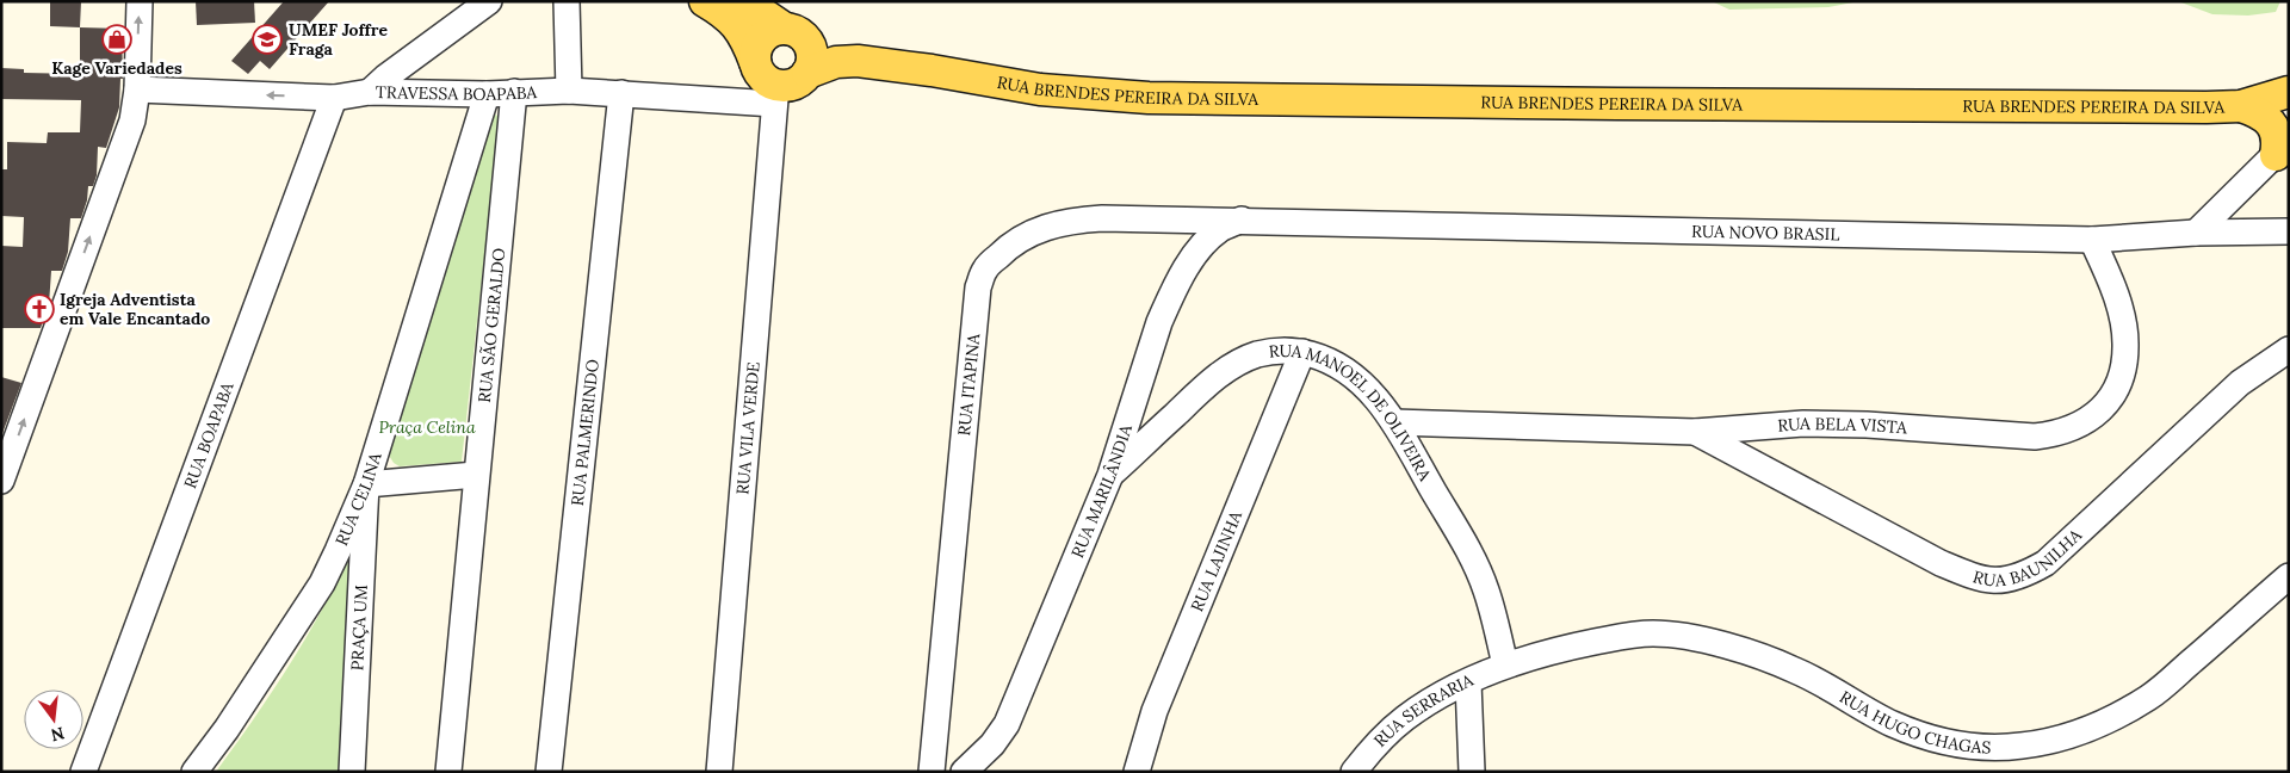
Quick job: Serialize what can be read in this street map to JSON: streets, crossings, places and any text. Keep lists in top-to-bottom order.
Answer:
{
  "streets": {
    "main road": ["RUA BRENDES PEREIRA DA SILVA"],
    "street": [
      "TRAVESSA BOAPABA",
      "RUA NOVO BRASIL",
      "RUA SÃO GERALDO",
      "RUA ITAPINA",
      "RUA MANOEL DE OLIVEIRA",
      "RUA BELA VISTA",
      "RUA VILA VERDE",
      "RUA PALMERINDO",
      "RUA BOAPABA",
      "RUA MARILÂNDIA",
      "RUA CELINA",
      "RUA BAUNILHA",
      "RUA LAJINHA",
      "PRAÇA UM",
      "RUA SERRARIA",
      "RUA HUGO CHAGAS"
    ]
  },
  "crossings": [
    ["RUA BRENDES PEREIRA DA SILVA", "TRAVESSA BOAPABA"],
    ["RUA BRENDES PEREIRA DA SILVA", "RUA VILA VERDE"],
    ["TRAVESSA BOAPABA", "RUA SÃO GERALDO"],
    ["TRAVESSA BOAPABA", "RUA VILA VERDE"],
    ["TRAVESSA BOAPABA", "RUA PALMERINDO"],
    ["TRAVESSA BOAPABA", "RUA BOAPABA"],
    ["TRAVESSA BOAPABA", "RUA CELINA"],
    ["RUA NOVO BRASIL", "RUA ITAPINA"],
    ["RUA NOVO BRASIL", "RUA BELA VISTA"],
    ["RUA NOVO BRASIL", "RUA MARILÂNDIA"],
    ["RUA ITAPINA", "RUA MARILÂNDIA"],
    ["RUA MANOEL DE OLIVEIRA", "RUA BELA VISTA"],
    ["RUA MANOEL DE OLIVEIRA", "RUA MARILÂNDIA"],
    ["RUA MANOEL DE OLIVEIRA", "RUA LAJINHA"],
    ["RUA MANOEL DE OLIVEIRA", "RUA SERRARIA"],
    ["RUA MANOEL DE OLIVEIRA", "RUA HUGO CHAGAS"],
    ["RUA BELA VISTA", "RUA BAUNILHA"],
    ["RUA CELINA", "PRAÇA UM"],
    ["RUA SERRARIA", "RUA HUGO CHAGAS"]
  ],
  "parks": ["Praça Celina"],
  "places": {
    "shop": ["Kage Variedades"],
    "school or university": ["UMEF Joffre Fraga"],
    "church": ["Igreja Adventista em Vale Encantado"]
  },
  "north": "bottom"
}
